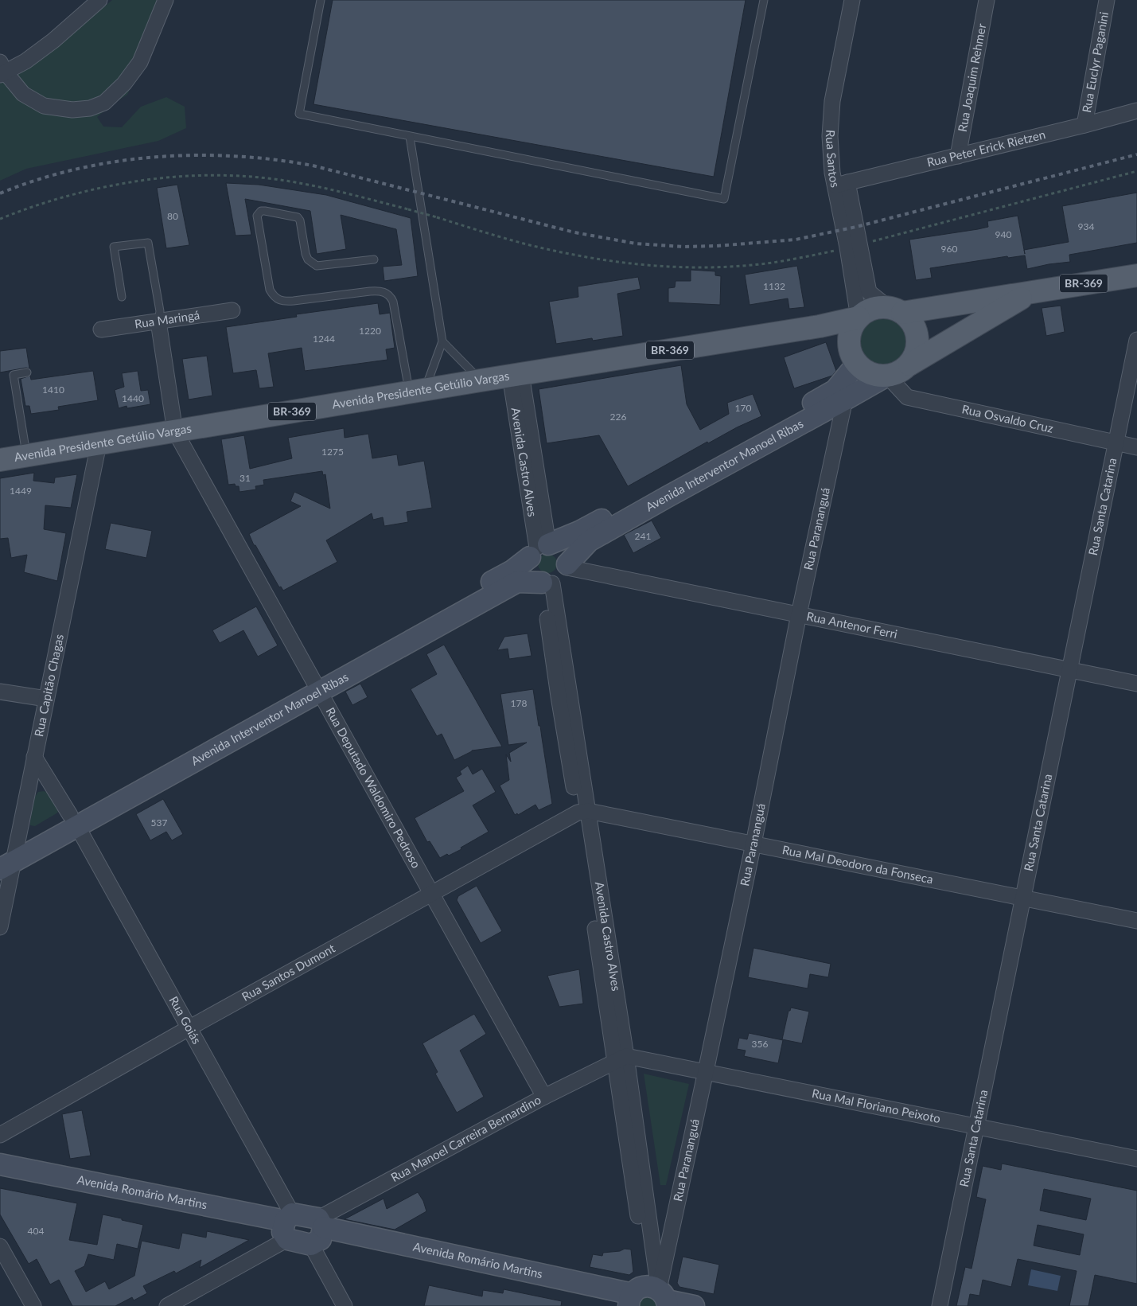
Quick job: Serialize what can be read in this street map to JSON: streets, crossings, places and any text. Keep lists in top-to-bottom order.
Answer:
{
  "streets": {
    "main road": ["BR-369", "Avenida Presidente Getúlio Vargas"],
    "street": [
      "Rua Euclyr Paganini",
      "Rua Joaquim Rehmer",
      "Rua Peter Erick Rietzen",
      "Rua Santos",
      "Rua Maringá",
      "Rua Osvaldo Cruz",
      "Avenida Castro Alves",
      "Avenida Interventor Manoel Ribas",
      "Rua Santa Catarina",
      "Rua Parananguá",
      "Rua Antenor Ferri",
      "Rua Capitão Chagas",
      "Rua Deputado Waldomiro Pedroso",
      "Rua Mal Deodoro da Fonseca",
      "Rua Santos Dumont",
      "Rua Goiás",
      "Rua Mal Floriano Peixoto",
      "Rua Manoel Carreira Bernardino",
      "Avenida Romário Martins"
    ]
  },
  "crossings": [
    ["Rua Euclyr Paganini", "Rua Peter Erick Rietzen"],
    ["Rua Joaquim Rehmer", "Rua Peter Erick Rietzen"],
    ["Rua Peter Erick Rietzen", "Rua Santos"],
    ["Rua Santos", "BR-369"],
    ["Rua Santos", "Avenida Presidente Getúlio Vargas"],
    ["Rua Santos", "Rua Osvaldo Cruz"],
    ["Rua Santos", "Avenida Interventor Manoel Ribas"],
    ["BR-369", "Avenida Presidente Getúlio Vargas"],
    ["BR-369", "Rua Osvaldo Cruz"],
    ["BR-369", "Avenida Interventor Manoel Ribas"],
    ["Rua Maringá", "Rua Deputado Waldomiro Pedroso"],
    ["Avenida Presidente Getúlio Vargas", "Rua Osvaldo Cruz"],
    ["Avenida Presidente Getúlio Vargas", "Avenida Castro Alves"],
    ["Avenida Presidente Getúlio Vargas", "Avenida Interventor Manoel Ribas"],
    ["Avenida Presidente Getúlio Vargas", "Rua Capitão Chagas"],
    ["Avenida Presidente Getúlio Vargas", "Rua Deputado Waldomiro Pedroso"],
    ["Rua Osvaldo Cruz", "Avenida Interventor Manoel Ribas"],
    ["Rua Osvaldo Cruz", "Rua Santa Catarina"],
    ["Avenida Castro Alves", "Avenida Interventor Manoel Ribas"],
    ["Avenida Castro Alves", "Rua Parananguá"],
    ["Avenida Castro Alves", "Rua Antenor Ferri"],
    ["Avenida Castro Alves", "Rua Mal Deodoro da Fonseca"],
    ["Avenida Castro Alves", "Rua Santos Dumont"],
    ["Avenida Castro Alves", "Rua Mal Floriano Peixoto"],
    ["Avenida Castro Alves", "Rua Manoel Carreira Bernardino"],
    ["Avenida Castro Alves", "Avenida Romário Martins"],
    ["Avenida Interventor Manoel Ribas", "Rua Parananguá"],
    ["Avenida Interventor Manoel Ribas", "Rua Antenor Ferri"],
    ["Avenida Interventor Manoel Ribas", "Rua Capitão Chagas"],
    ["Avenida Interventor Manoel Ribas", "Rua Deputado Waldomiro Pedroso"],
    ["Avenida Interventor Manoel Ribas", "Rua Goiás"],
    ["Rua Santa Catarina", "Rua Antenor Ferri"],
    ["Rua Santa Catarina", "Rua Mal Deodoro da Fonseca"],
    ["Rua Santa Catarina", "Rua Mal Floriano Peixoto"],
    ["Rua Parananguá", "Rua Antenor Ferri"],
    ["Rua Parananguá", "Rua Mal Deodoro da Fonseca"],
    ["Rua Parananguá", "Rua Mal Floriano Peixoto"],
    ["Rua Parananguá", "Avenida Romário Martins"],
    ["Rua Capitão Chagas", "Rua Goiás"],
    ["Rua Deputado Waldomiro Pedroso", "Rua Santos Dumont"],
    ["Rua Deputado Waldomiro Pedroso", "Rua Manoel Carreira Bernardino"],
    ["Rua Mal Deodoro da Fonseca", "Rua Santos Dumont"],
    ["Rua Santos Dumont", "Rua Goiás"],
    ["Rua Goiás", "Avenida Romário Martins"],
    ["Rua Mal Floriano Peixoto", "Rua Manoel Carreira Bernardino"],
    ["Rua Manoel Carreira Bernardino", "Avenida Romário Martins"]
  ],
  "house_numbers": [
    "80",
    "934",
    "940",
    "960",
    "1132",
    "1220",
    "1244",
    "1410",
    "1440",
    "170",
    "226",
    "1275",
    "31",
    "1449",
    "241",
    "178",
    "537",
    "356",
    "404"
  ]
}
